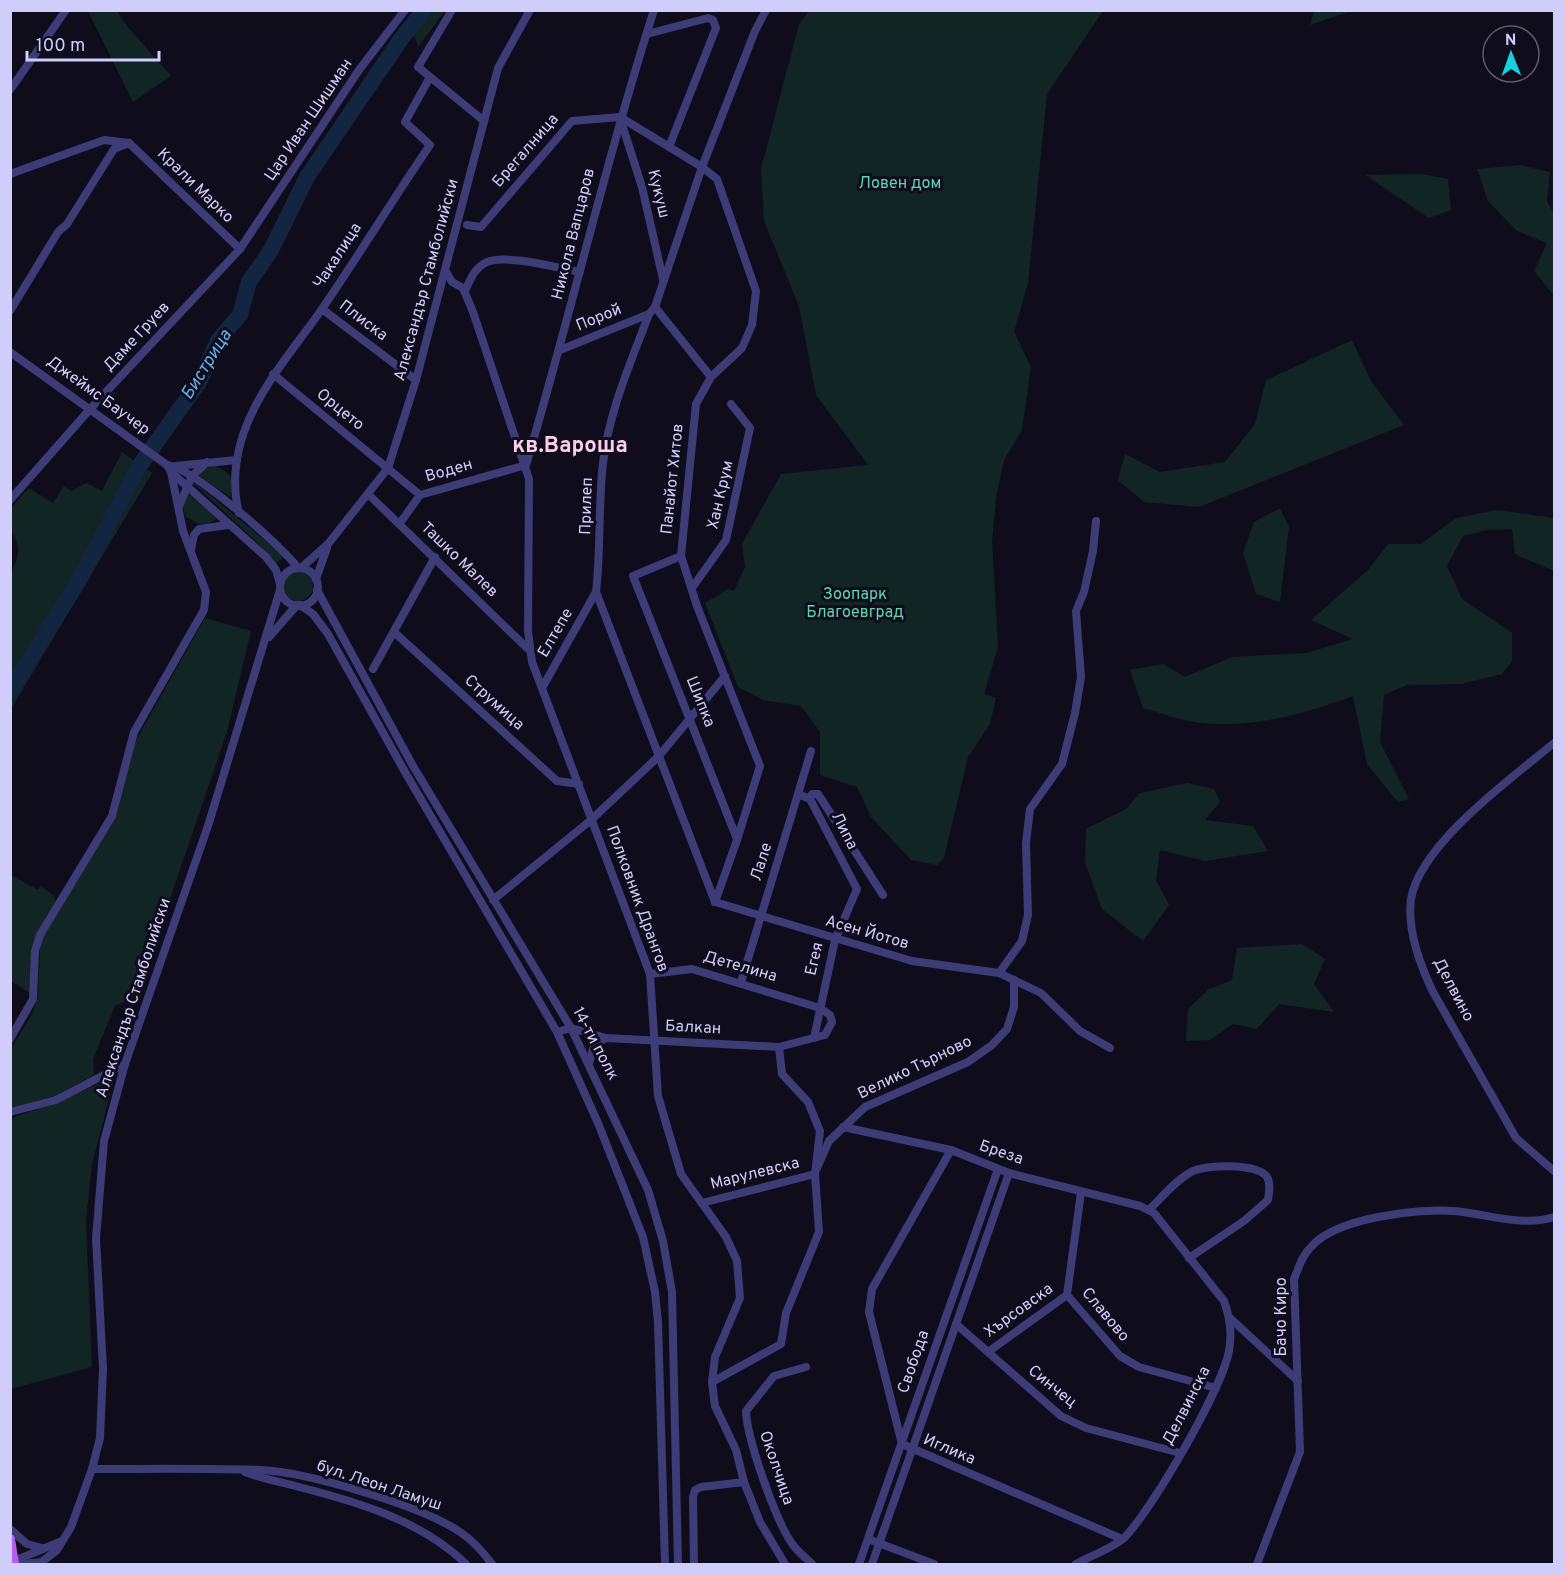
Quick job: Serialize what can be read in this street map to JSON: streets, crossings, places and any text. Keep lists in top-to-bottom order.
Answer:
{
  "streets": {
    "street": [
      "Цар Иван Шишман",
      "Брегалница",
      "Крали Марко",
      "Кукуш",
      "Никола Вапцаров",
      "Чакалица",
      "Александър Стамболийски",
      "Порой",
      "Плиска",
      "Даме Груев",
      "Джеймс Баучер",
      "Орцето",
      "Воден",
      "Панайот Хитов",
      "Хан Крум",
      "Прилеп",
      "Ташко Малев",
      "Елтепе",
      "Шипка",
      "Струмица",
      "Липа",
      "Лале",
      "Полковник Дрангов",
      "Асен Йотов",
      "Егея",
      "Детелина",
      "Делвино",
      "Балкан",
      "14-ти полк",
      "Велико Търново",
      "Бреза",
      "Марулевска",
      "Хърсовска",
      "Славово",
      "Бачо Киро",
      "Свобода",
      "Синчец",
      "Делвинска",
      "Иглика",
      "Околчица",
      "бул. Леон Ламуш"
    ]
  },
  "crossings": [
    ["Цар Иван Шишман", "Крали Марко"],
    ["Цар Иван Шишман", "Даме Груев"],
    ["Брегалница", "Кукуш"],
    ["Брегалница", "Никола Вапцаров"],
    ["Брегалница", "Панайот Хитов"],
    ["Крали Марко", "Даме Груев"],
    ["Кукуш", "Никола Вапцаров"],
    ["Кукуш", "Панайот Хитов"],
    ["Кукуш", "Прилеп"],
    ["Никола Вапцаров", "Порой"],
    ["Никола Вапцаров", "Воден"],
    ["Никола Вапцаров", "Панайот Хитов"],
    ["Никола Вапцаров", "Полковник Дрангов"],
    ["Чакалица", "Плиска"],
    ["Чакалица", "Джеймс Баучер"],
    ["Чакалица", "Орцето"],
    ["Александър Стамболийски", "Плиска"],
    ["Александър Стамболийски", "Джеймс Баучер"],
    ["Александър Стамболийски", "Орцето"],
    ["Александър Стамболийски", "Воден"],
    ["Александър Стамболийски", "Ташко Малев"],
    ["Александър Стамболийски", "Полковник Дрангов"],
    ["Александър Стамболийски", "14-ти полк"],
    ["Александър Стамболийски", "бул. Леон Ламуш"],
    ["Порой", "Прилеп"],
    ["Даме Груев", "Джеймс Баучер"],
    ["Джеймс Баучер", "14-ти полк"],
    ["Орцето", "Воден"],
    ["Воден", "Полковник Дрангов"],
    ["Панайот Хитов", "Хан Крум"],
    ["Панайот Хитов", "Прилеп"],
    ["Панайот Хитов", "Шипка"],
    ["Панайот Хитов", "Асен Йотов"],
    ["Прилеп", "Елтепе"],
    ["Прилеп", "Асен Йотов"],
    ["Ташко Малев", "Полковник Дрангов"],
    ["Елтепе", "Полковник Дрангов"],
    ["Струмица", "Полковник Дрангов"],
    ["Липа", "Егея"],
    ["Лале", "Асен Йотов"],
    ["Лале", "Детелина"],
    ["Полковник Дрангов", "Детелина"],
    ["Полковник Дрангов", "Балкан"],
    ["Полковник Дрангов", "Велико Търново"],
    ["Полковник Дрангов", "Марулевска"],
    ["Асен Йотов", "Егея"],
    ["Асен Йотов", "Велико Търново"],
    ["Егея", "Детелина"],
    ["Егея", "Балкан"],
    ["Балкан", "14-ти полк"],
    ["Велико Търново", "Бреза"],
    ["Велико Търново", "Марулевска"],
    ["Бреза", "Славово"],
    ["Бреза", "Свобода"],
    ["Бреза", "Делвинска"],
    ["Бреза", "Иглика"],
    ["Хърсовска", "Славово"],
    ["Хърсовска", "Синчец"],
    ["Славово", "Делвинска"],
    ["Свобода", "Синчец"],
    ["Свобода", "Иглика"],
    ["Синчец", "Делвинска"],
    ["Делвинска", "Иглика"]
  ],
  "districts": ["кв.Вароша"],
  "water": ["Бистрица"],
  "parks": ["Ловен дом", "Зоопарк Благоевград"],
  "scale_bar": "100 m",
  "north": "top"
}
